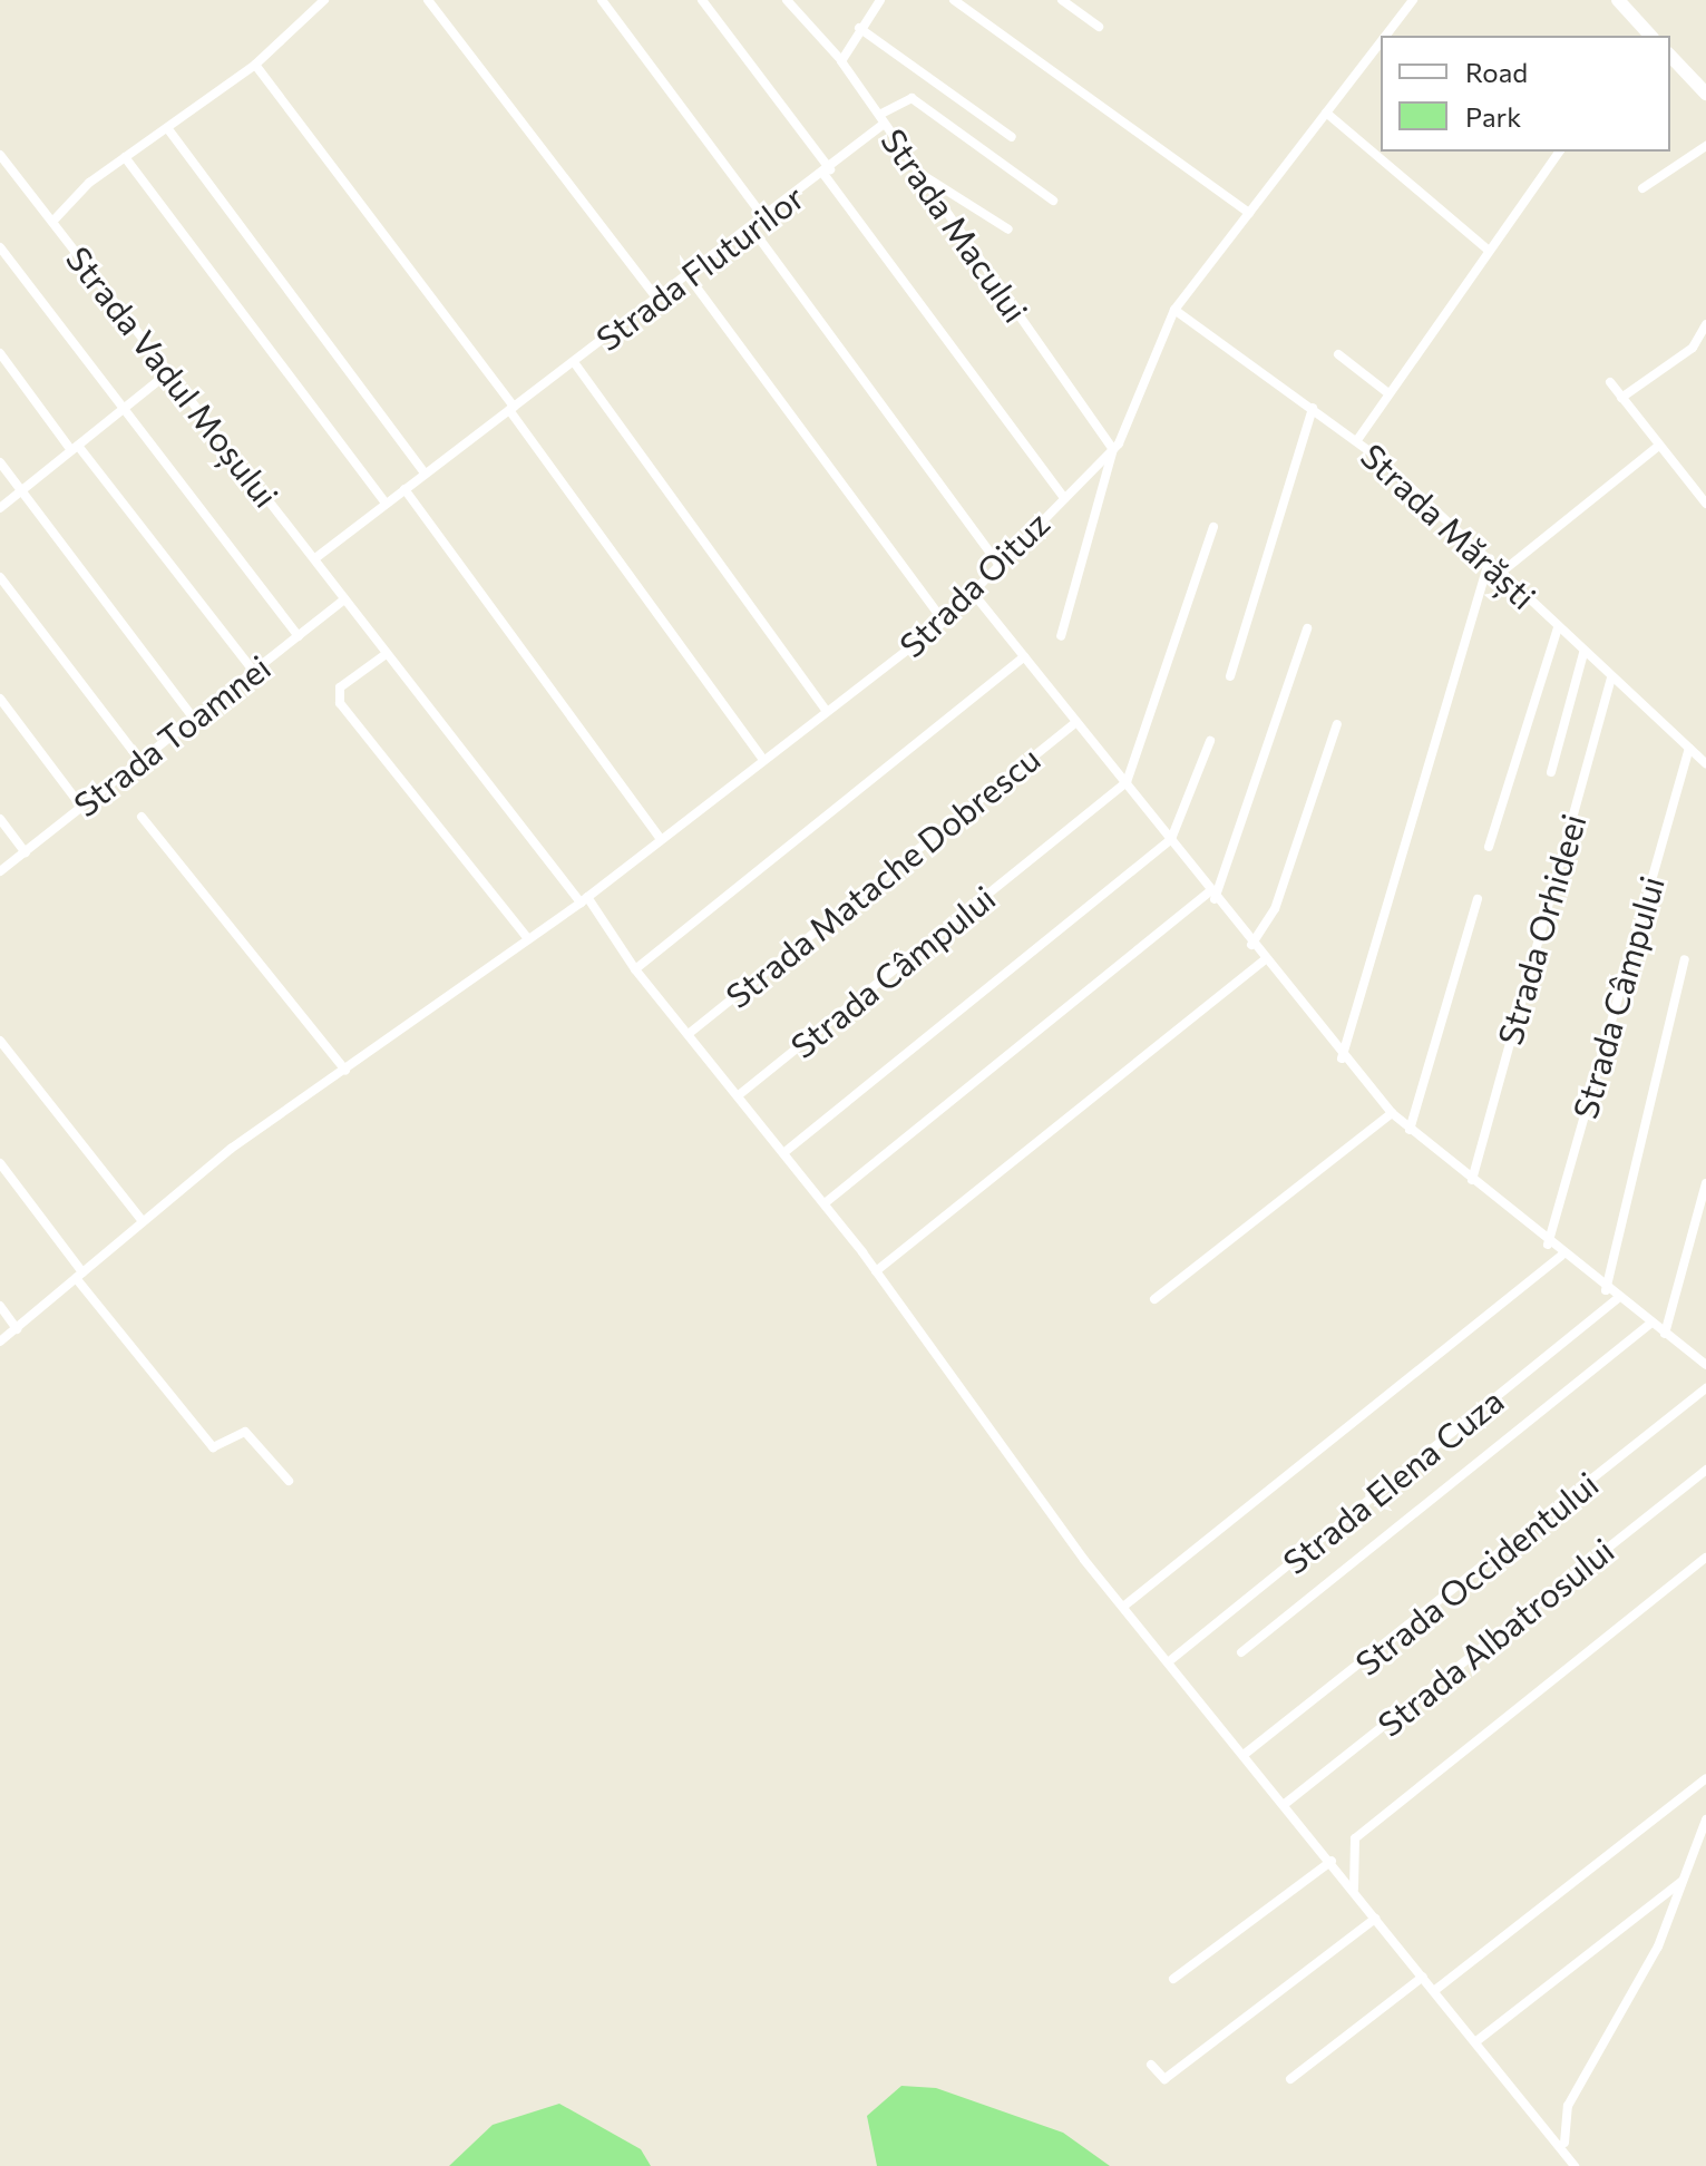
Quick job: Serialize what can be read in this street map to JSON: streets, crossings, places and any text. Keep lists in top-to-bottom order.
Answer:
{
  "streets": {
    "street": [
      "Strada Macului",
      "Strada Fluturilor",
      "Strada Vadul Moșului",
      "Strada Mărăști",
      "Strada Oituz",
      "Strada Toamnei",
      "Strada Matache Dobrescu",
      "Strada Orhideei",
      "Strada Câmpului",
      "Strada Elena Cuza",
      "Strada Occidentului",
      "Strada Albatrosului"
    ]
  },
  "crossings": [
    ["Strada Macului", "Strada Fluturilor"],
    ["Strada Macului", "Strada Oituz"],
    ["Strada Fluturilor", "Strada Vadul Moșului"],
    ["Strada Vadul Moșului", "Strada Oituz"],
    ["Strada Vadul Moșului", "Strada Toamnei"],
    ["Strada Vadul Moșului", "Strada Matache Dobrescu"],
    ["Strada Vadul Moșului", "Strada Câmpului"],
    ["Strada Vadul Moșului", "Strada Elena Cuza"],
    ["Strada Vadul Moșului", "Strada Occidentului"],
    ["Strada Vadul Moșului", "Strada Albatrosului"],
    ["Strada Mărăști", "Strada Oituz"],
    ["Strada Mărăști", "Strada Orhideei"],
    ["Strada Mărăști", "Strada Câmpului"]
  ],
  "legend": ["Road", "Park"]
}
